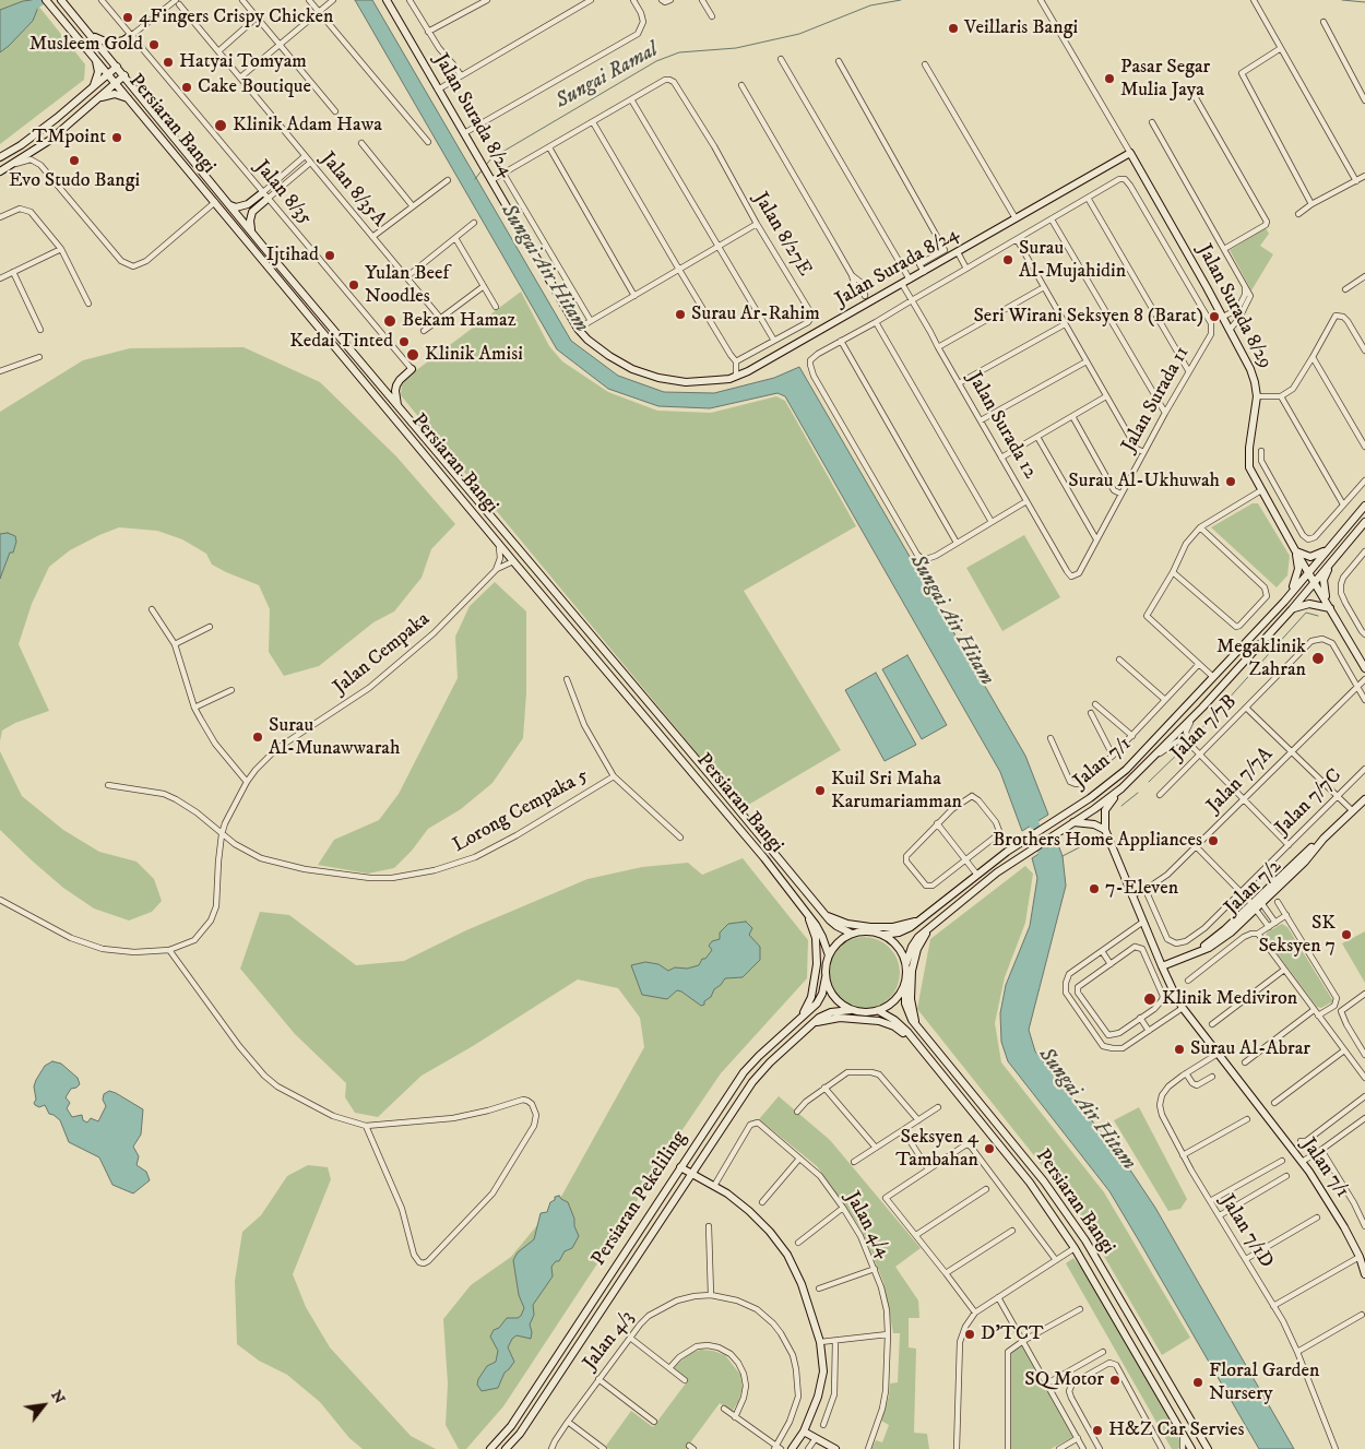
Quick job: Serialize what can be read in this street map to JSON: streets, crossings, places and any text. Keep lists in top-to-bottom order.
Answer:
{
  "streets": {
    "main road": [
      "Jalan Surada 8/24",
      "Persiaran Bangi",
      "Jalan Surada 8/29",
      "Jalan 7/1",
      "Jalan 7/2",
      "Persiaran Pekeliling"
    ],
    "street": [
      "Jalan 8/35A",
      "Jalan 8/35",
      "Jalan 8/27E",
      "Jalan Surada 11",
      "Jalan Surada 12",
      "Jalan Cempaka",
      "Jalan 7/7B",
      "Jalan 7/7A",
      "Jalan 7/7C",
      "Lorong Cempaka 5",
      "Jalan 4/4",
      "Jalan 7/1D",
      "Jalan 4/3"
    ]
  },
  "crossings": [
    ["Jalan Surada 8/24", "Jalan Surada 8/29"],
    ["Jalan Surada 8/24", "Jalan Surada 12"],
    ["Persiaran Bangi", "Jalan Cempaka"],
    ["Persiaran Bangi", "Jalan 7/1"],
    ["Persiaran Bangi", "Persiaran Pekeliling"],
    ["Jalan Surada 8/29", "Jalan 7/1"],
    ["Jalan Surada 11", "Jalan Surada 12"],
    ["Jalan Cempaka", "Lorong Cempaka 5"],
    ["Jalan 7/7B", "Jalan 7/7A"],
    ["Jalan 7/1", "Jalan 7/7A"],
    ["Jalan 7/1", "Jalan 7/2"],
    ["Jalan 7/1", "Persiaran Pekeliling"],
    ["Jalan 7/1", "Jalan 7/1D"],
    ["Jalan 7/7A", "Jalan 7/7C"]
  ],
  "water": ["Sungai Ramal", "Sungai Air Hitam"],
  "places": [
    "4Fingers Crispy Chicken",
    "Veillaris Bangi",
    "Musleem Gold",
    "Hatyai Tomyam",
    "Pasar Segar Mulia Jaya",
    "Cake Boutique",
    "Klinik Adam Hawa",
    "TMpoint",
    "Evo Studo Bangi",
    "Ijtihad",
    "Surau Al-Mujahidin",
    "Yulan Beef Noodles",
    "Surau Ar-Rahim",
    "Seri Wirani Seksyen 8 (Barat)",
    "Bekam Hamaz",
    "Kedai Tinted",
    "Klinik Amisi",
    "Surau Al-Ukhuwah",
    "Megaklinik Zahran",
    "Surau Al-Munawwarah",
    "Kuil Sri Maha Karumariamman",
    "Brothers Home Appliances",
    "7-Eleven",
    "SK Seksyen 7",
    "Klinik Mediviron",
    "Surau Al-Abrar",
    "Seksyen 4 Tambahan",
    "D'TCT",
    "SQ Motor",
    "Floral Garden Nursery",
    "H&Z Car Servies"
  ],
  "north": "top right"
}
